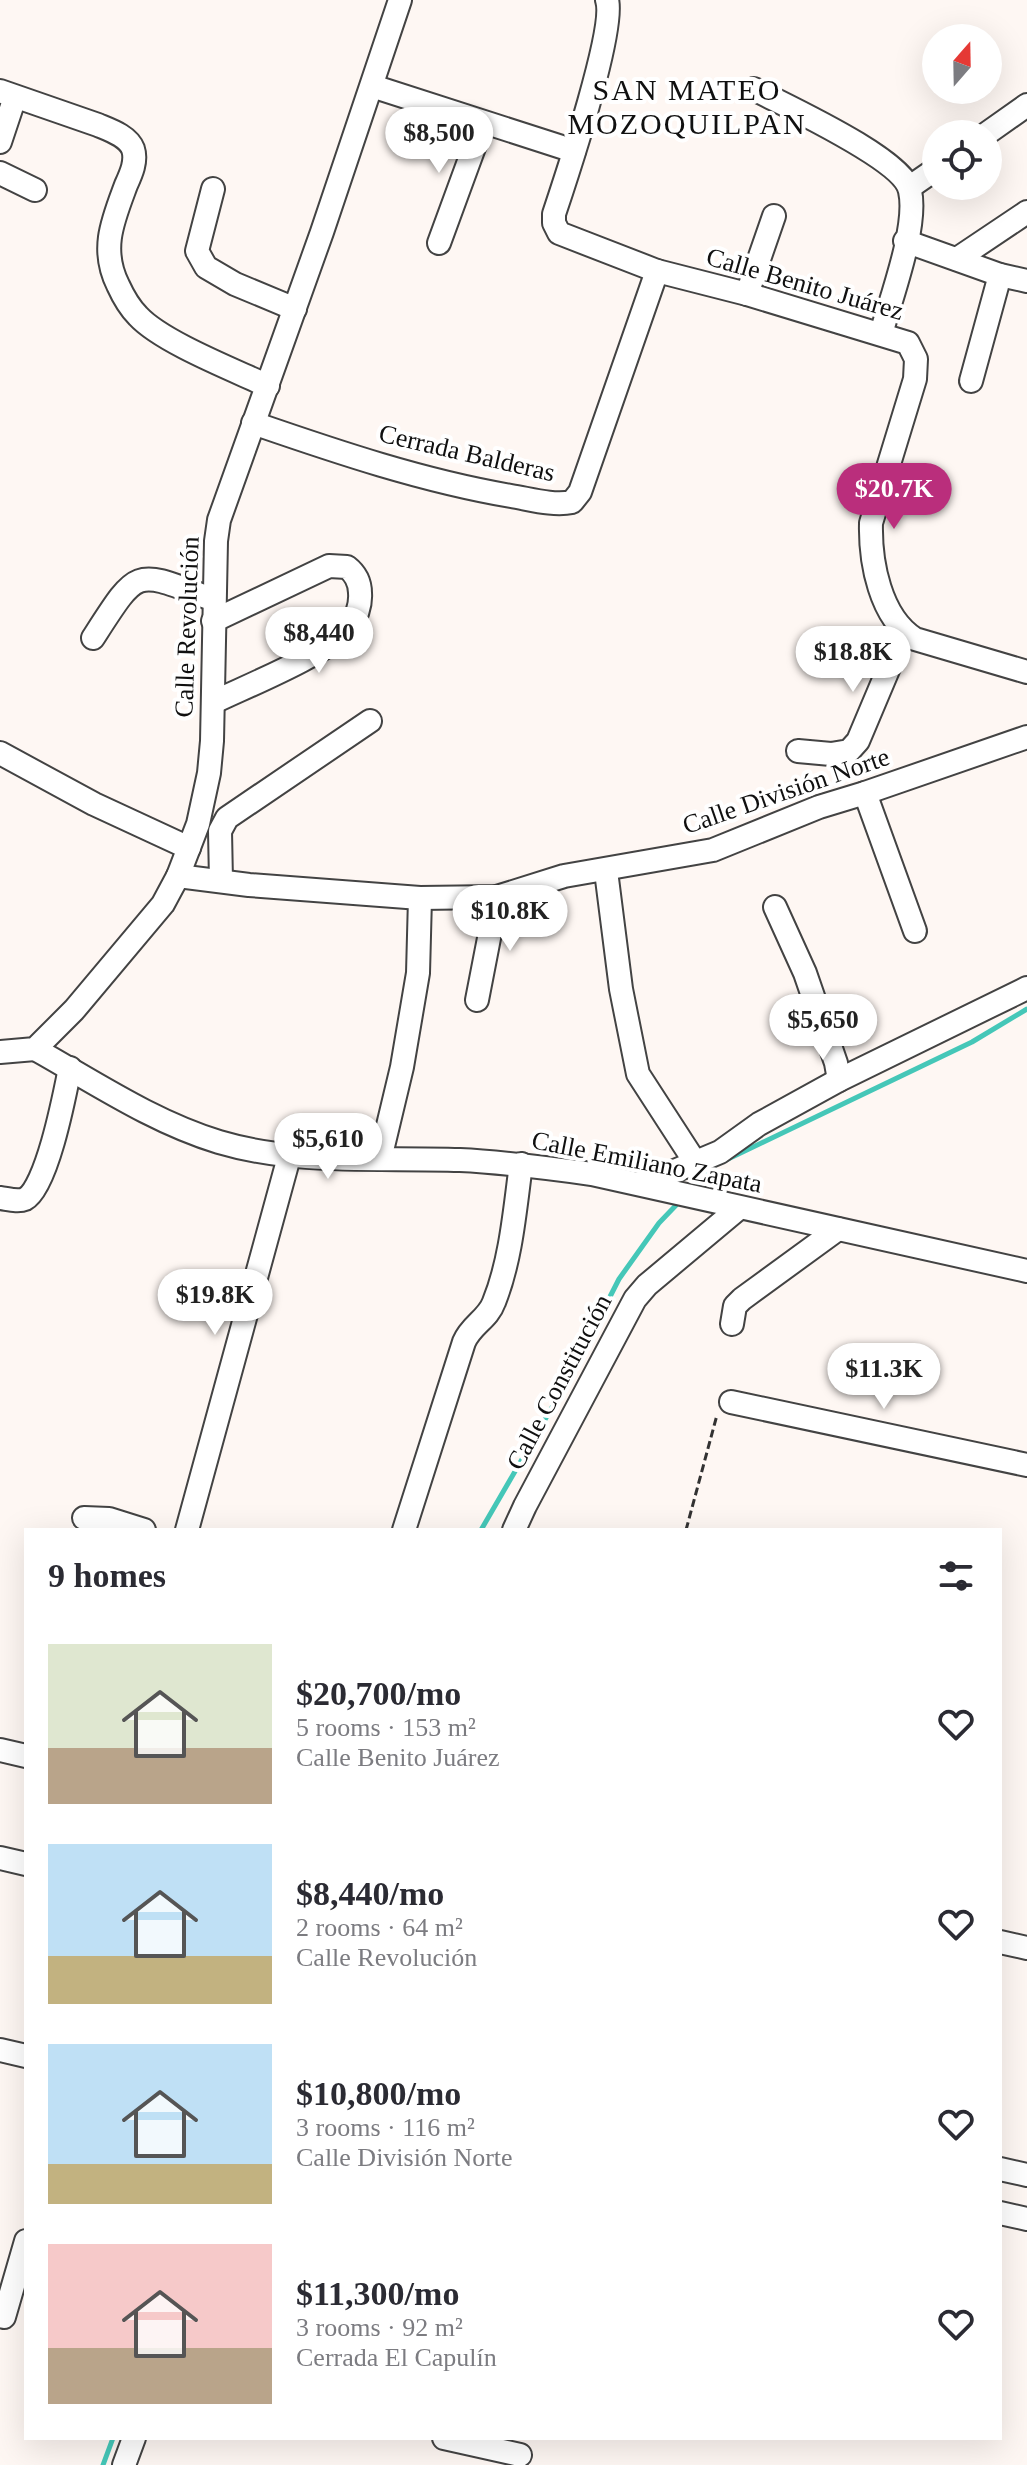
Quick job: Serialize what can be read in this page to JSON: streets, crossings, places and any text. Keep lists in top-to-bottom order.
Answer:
{
  "streets": {
    "street": [
      "Calle Benito Juárez",
      "Cerrada Balderas",
      "Calle Revolución",
      "Calle División Norte",
      "Calle Emiliano Zapata",
      "Calle Constitución"
    ]
  },
  "crossings": [
    ["Calle Benito Juárez", "Cerrada Balderas"],
    ["Cerrada Balderas", "Calle Revolución"],
    ["Calle Revolución", "Calle División Norte"],
    ["Calle Revolución", "Calle Emiliano Zapata"],
    ["Calle Emiliano Zapata", "Calle Constitución"]
  ],
  "districts": ["SAN MATEO MOZOQUILPAN"],
  "north": "top",
  "page": {
    "price": [
      "$8,500",
      "$20.7K",
      "$8,440",
      "$18.8K",
      "$10.8K",
      "$5,650",
      "$5,610",
      "$19.8K",
      "$11.3K"
    ],
    "heading": "9 homes",
    "list": [
      {
        "name": "$20,700/mo",
        "note": "5 rooms · 153 m² · Calle Benito Juárez"
      },
      {
        "name": "$8,440/mo",
        "note": "2 rooms · 64 m² · Calle Revolución"
      },
      {
        "name": "$10,800/mo",
        "note": "3 rooms · 116 m² · Calle División Norte"
      },
      {
        "name": "$11,300/mo",
        "note": "3 rooms · 92 m² · Cerrada El Capulín"
      }
    ]
  }
}
